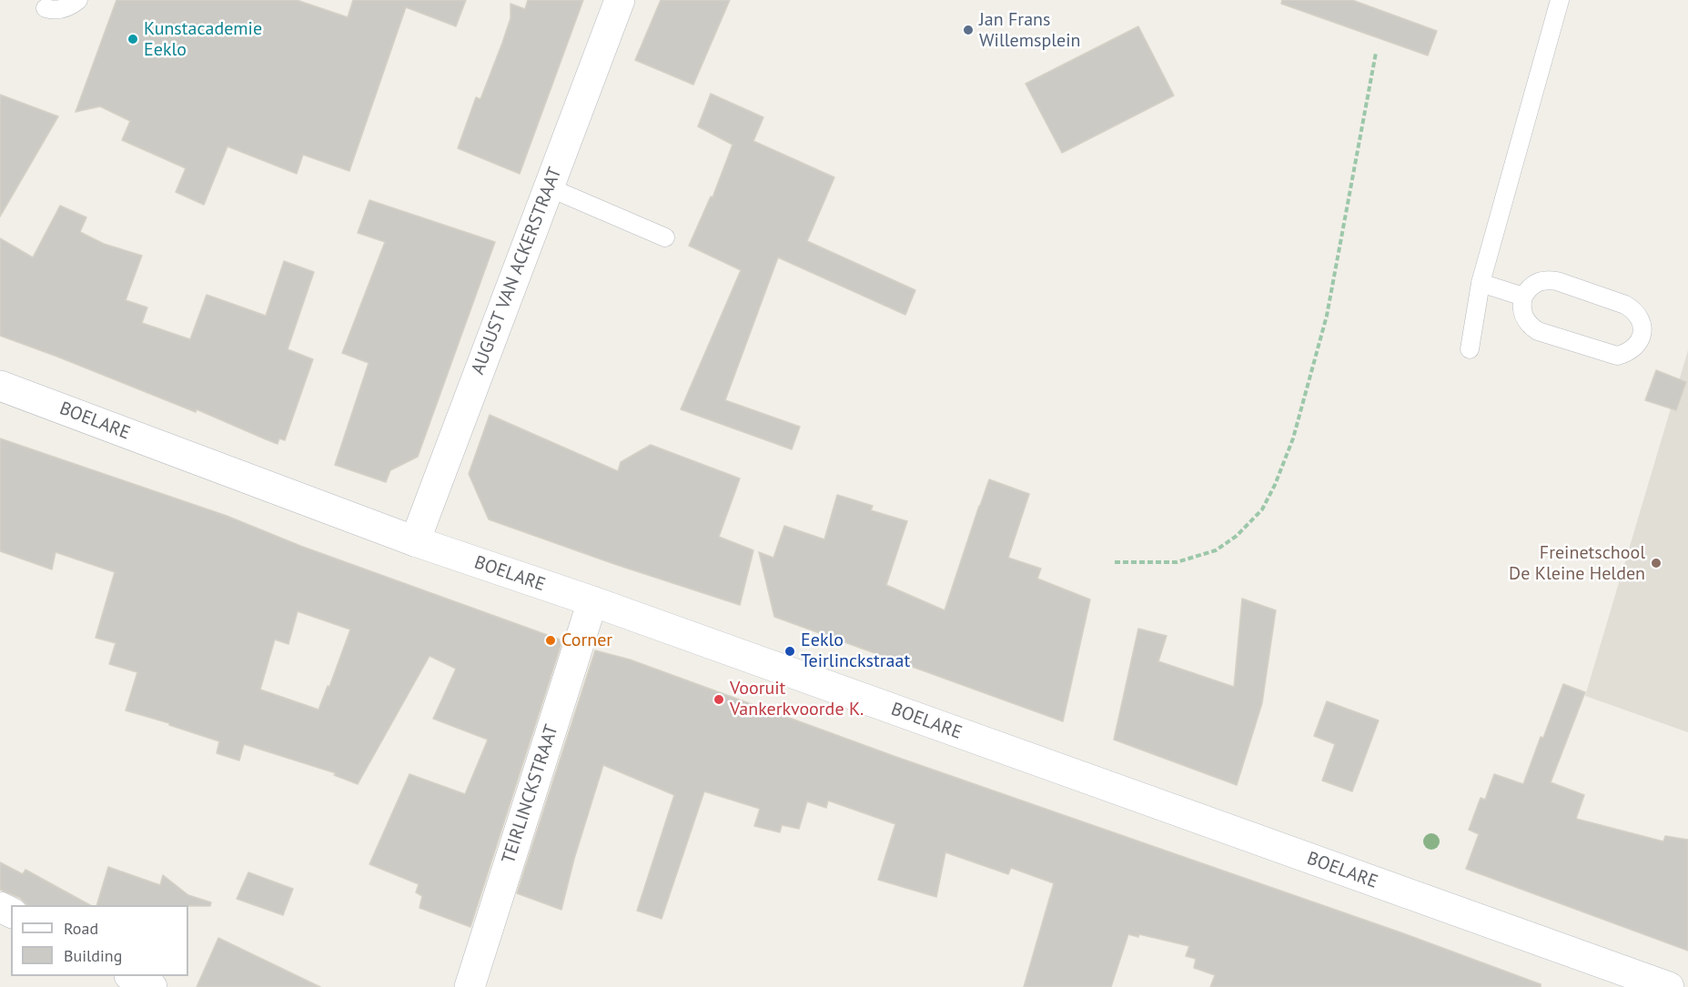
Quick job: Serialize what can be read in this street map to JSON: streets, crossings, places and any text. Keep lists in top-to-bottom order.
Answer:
{
  "streets": {
    "main road": ["AUGUST VAN ACKERSTRAAT", "BOELARE", "TEIRLINCKSTRAAT"]
  },
  "crossings": [
    ["AUGUST VAN ACKERSTRAAT", "BOELARE"],
    ["BOELARE", "TEIRLINCKSTRAAT"]
  ],
  "places": [
    "Jan Frans Willemsplein",
    "Kunstacademie Eeklo",
    "Freinetschool De Kleine Helden",
    "Corner",
    "Eeklo Teirlinckstraat",
    "Vooruit Vankerkvoorde K."
  ],
  "legend": ["Road", "Building"]
}
